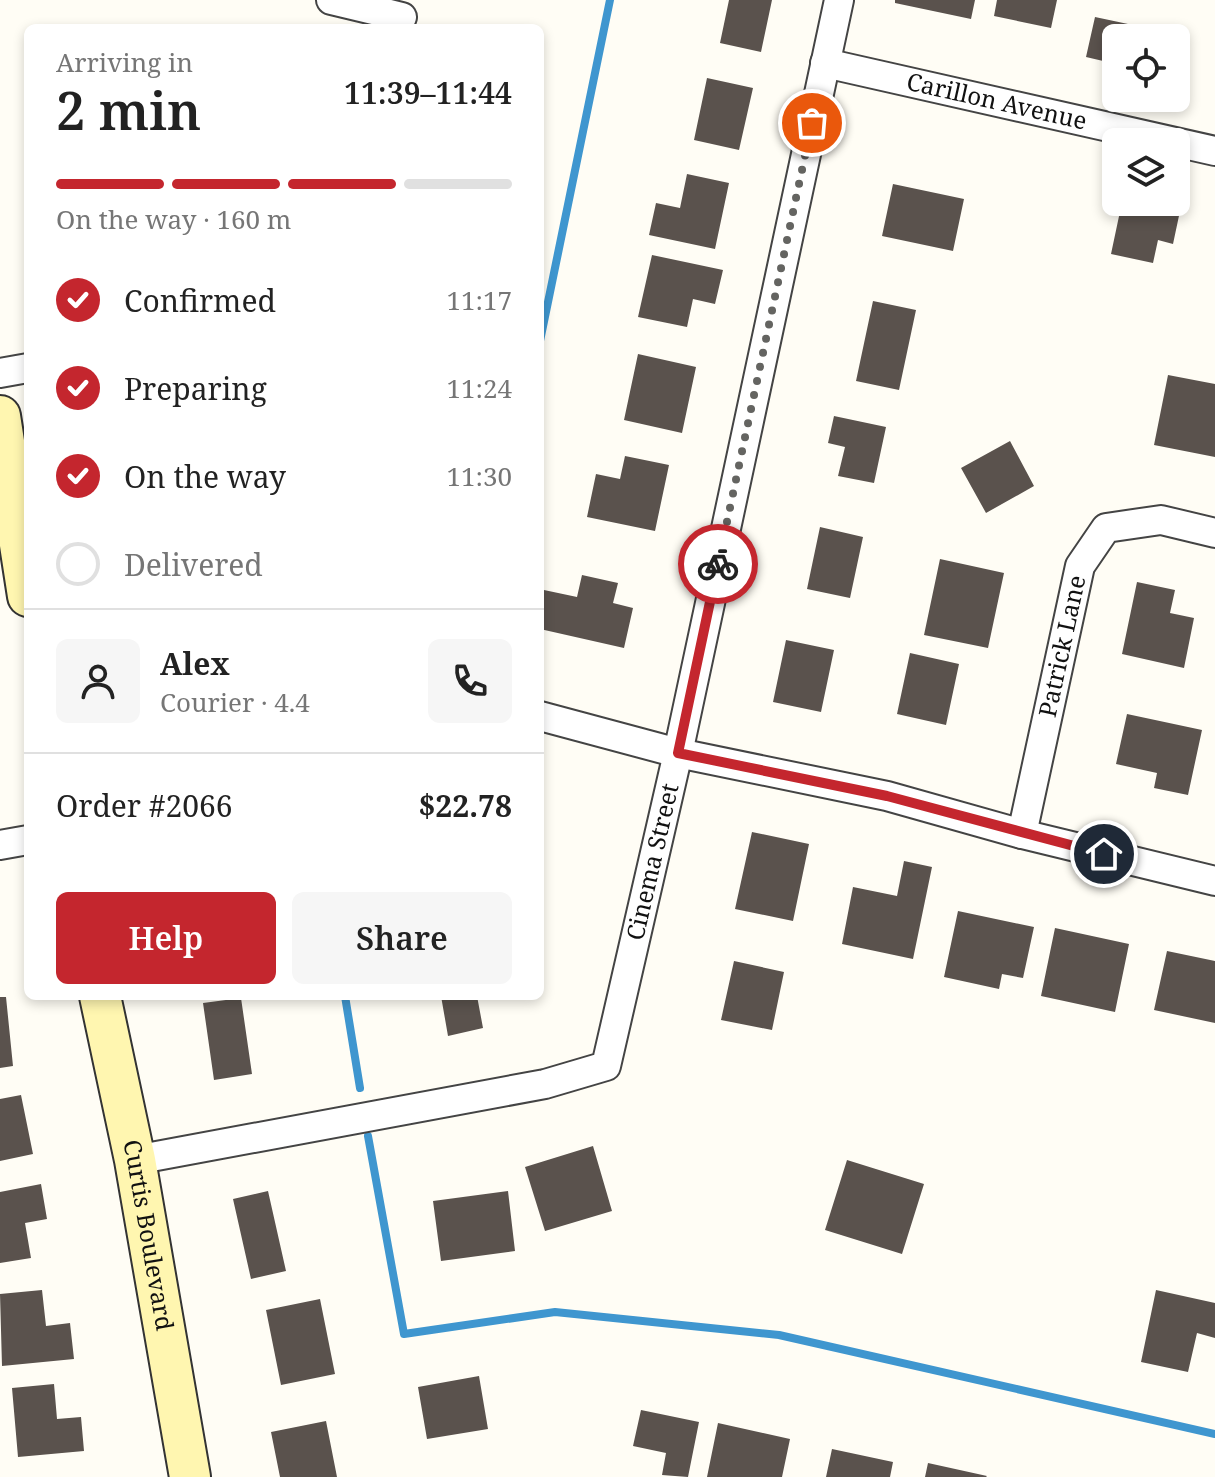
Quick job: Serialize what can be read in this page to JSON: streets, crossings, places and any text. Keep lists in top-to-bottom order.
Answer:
{
  "streets": {
    "street": [
      "Carillon Avenue",
      "Patrick Lane",
      "Cinema Street",
      "Curtis Boulevard"
    ]
  },
  "crossings": [
    ["Carillon Avenue", "Cinema Street"],
    ["Cinema Street", "Curtis Boulevard"]
  ],
  "page": {
    "heading": ["2 min", "Arriving in", "11:39–11:44"],
    "panel": [
      "Alex",
      "Courier · 4.4",
      "Order #2066",
      "$22.78"
    ],
    "bar": "On the way · 160 m",
    "list": [
      ["Confirmed", "11:17"],
      ["Preparing", "11:24"],
      ["On the way", "11:30"],
      "Delivered"
    ],
    "buttons": ["Help", "Share"]
  }
}
